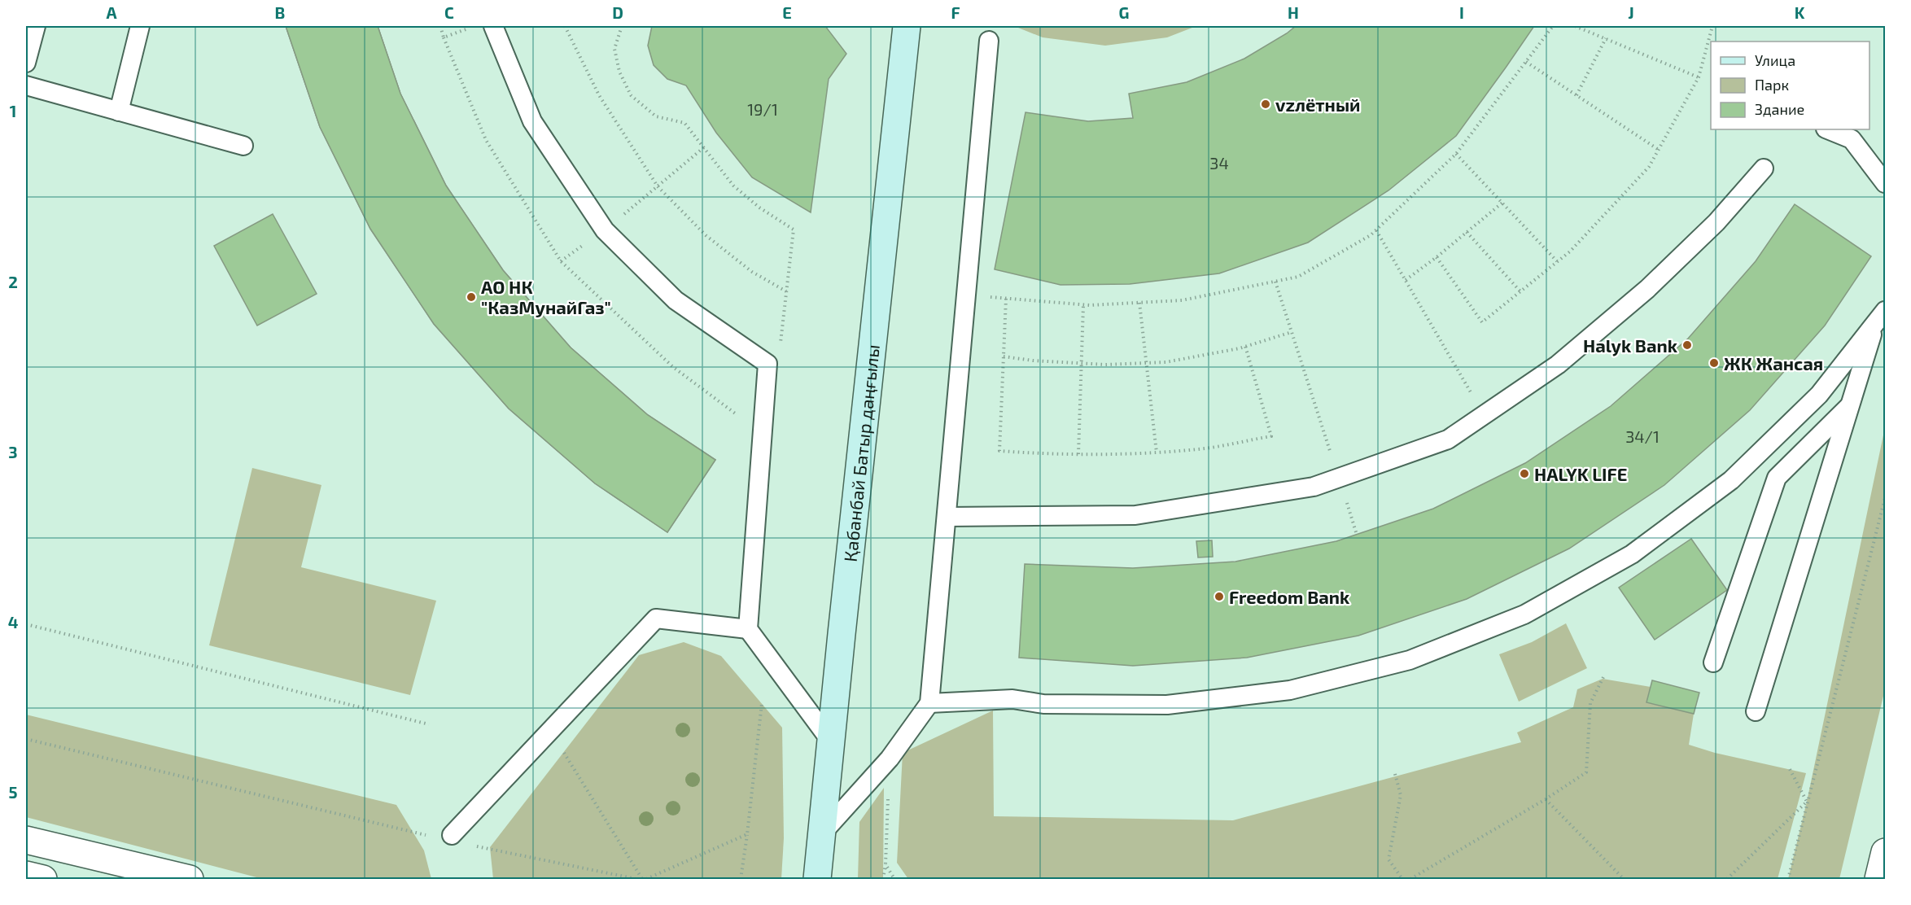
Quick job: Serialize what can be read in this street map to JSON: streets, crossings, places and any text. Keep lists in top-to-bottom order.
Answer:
{
  "streets": {
    "main road": ["Қабанбай Батыр даңғылы"]
  },
  "places": [
    "vzлётный",
    "АО НК \"КазМунайГаз\"",
    "Halyk Bank",
    "ЖК Жансая",
    "HALYK LIFE",
    "Freedom Bank"
  ],
  "house_numbers": ["19/1", "34", "34/1"],
  "legend": ["Улица", "Парк", "Здание"],
  "grid": {
    "columns": [
      "A",
      "B",
      "C",
      "D",
      "E",
      "F",
      "G",
      "H",
      "I",
      "J",
      "K"
    ],
    "rows": [
      "1",
      "2",
      "3",
      "4",
      "5"
    ]
  }
}
